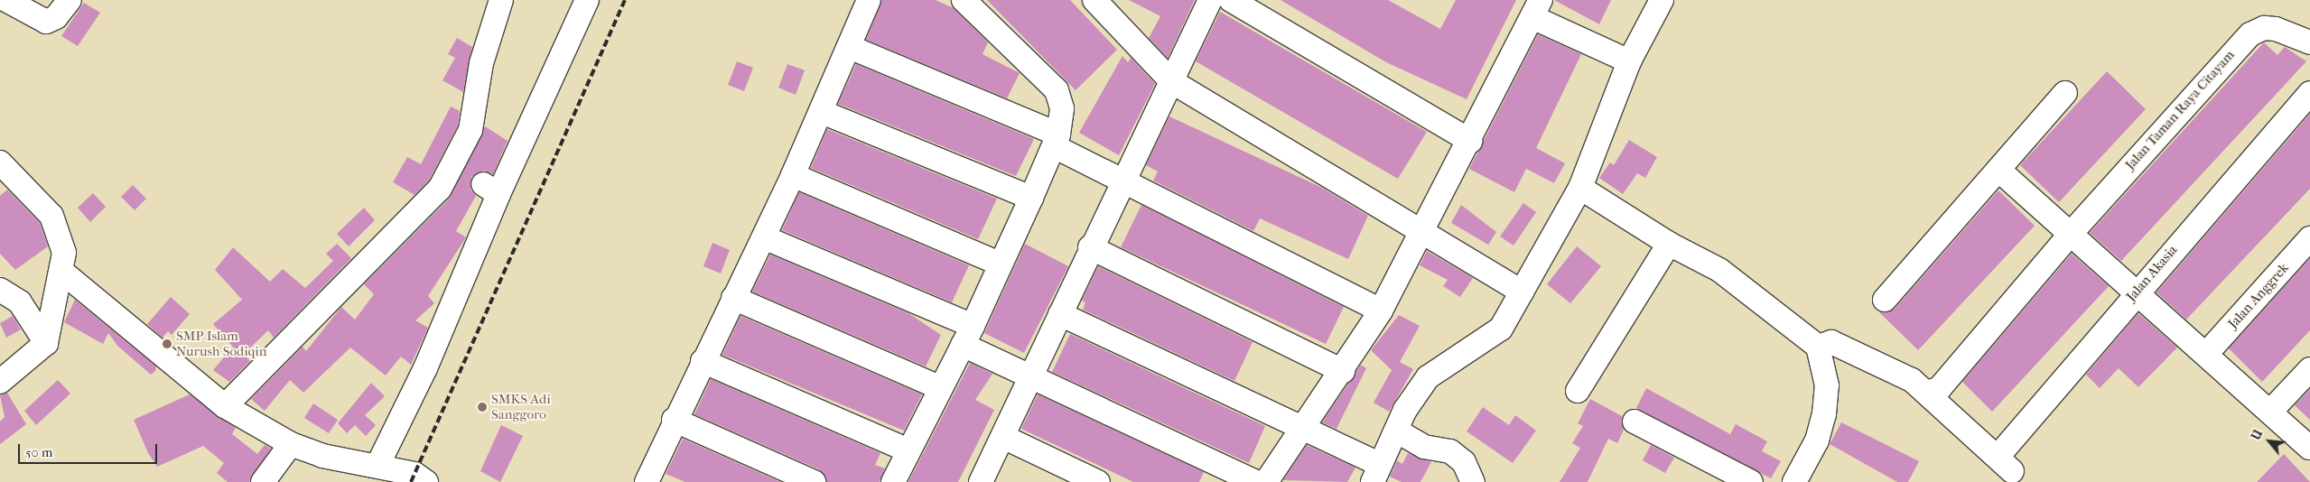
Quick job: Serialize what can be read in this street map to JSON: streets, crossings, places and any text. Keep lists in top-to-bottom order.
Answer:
{
  "streets": {
    "street": ["Jalan Taman Raya Citayam", "Jalan Akasia", "Jalan Anggrek"]
  },
  "crossings": [
    ["Jalan Taman Raya Citayam", "Jalan Akasia"]
  ],
  "places": ["SMP Islam Nurush Sodiqin", "SMKS Adi Sanggoro"],
  "scale_bar": "50 m",
  "north": "top left"
}
